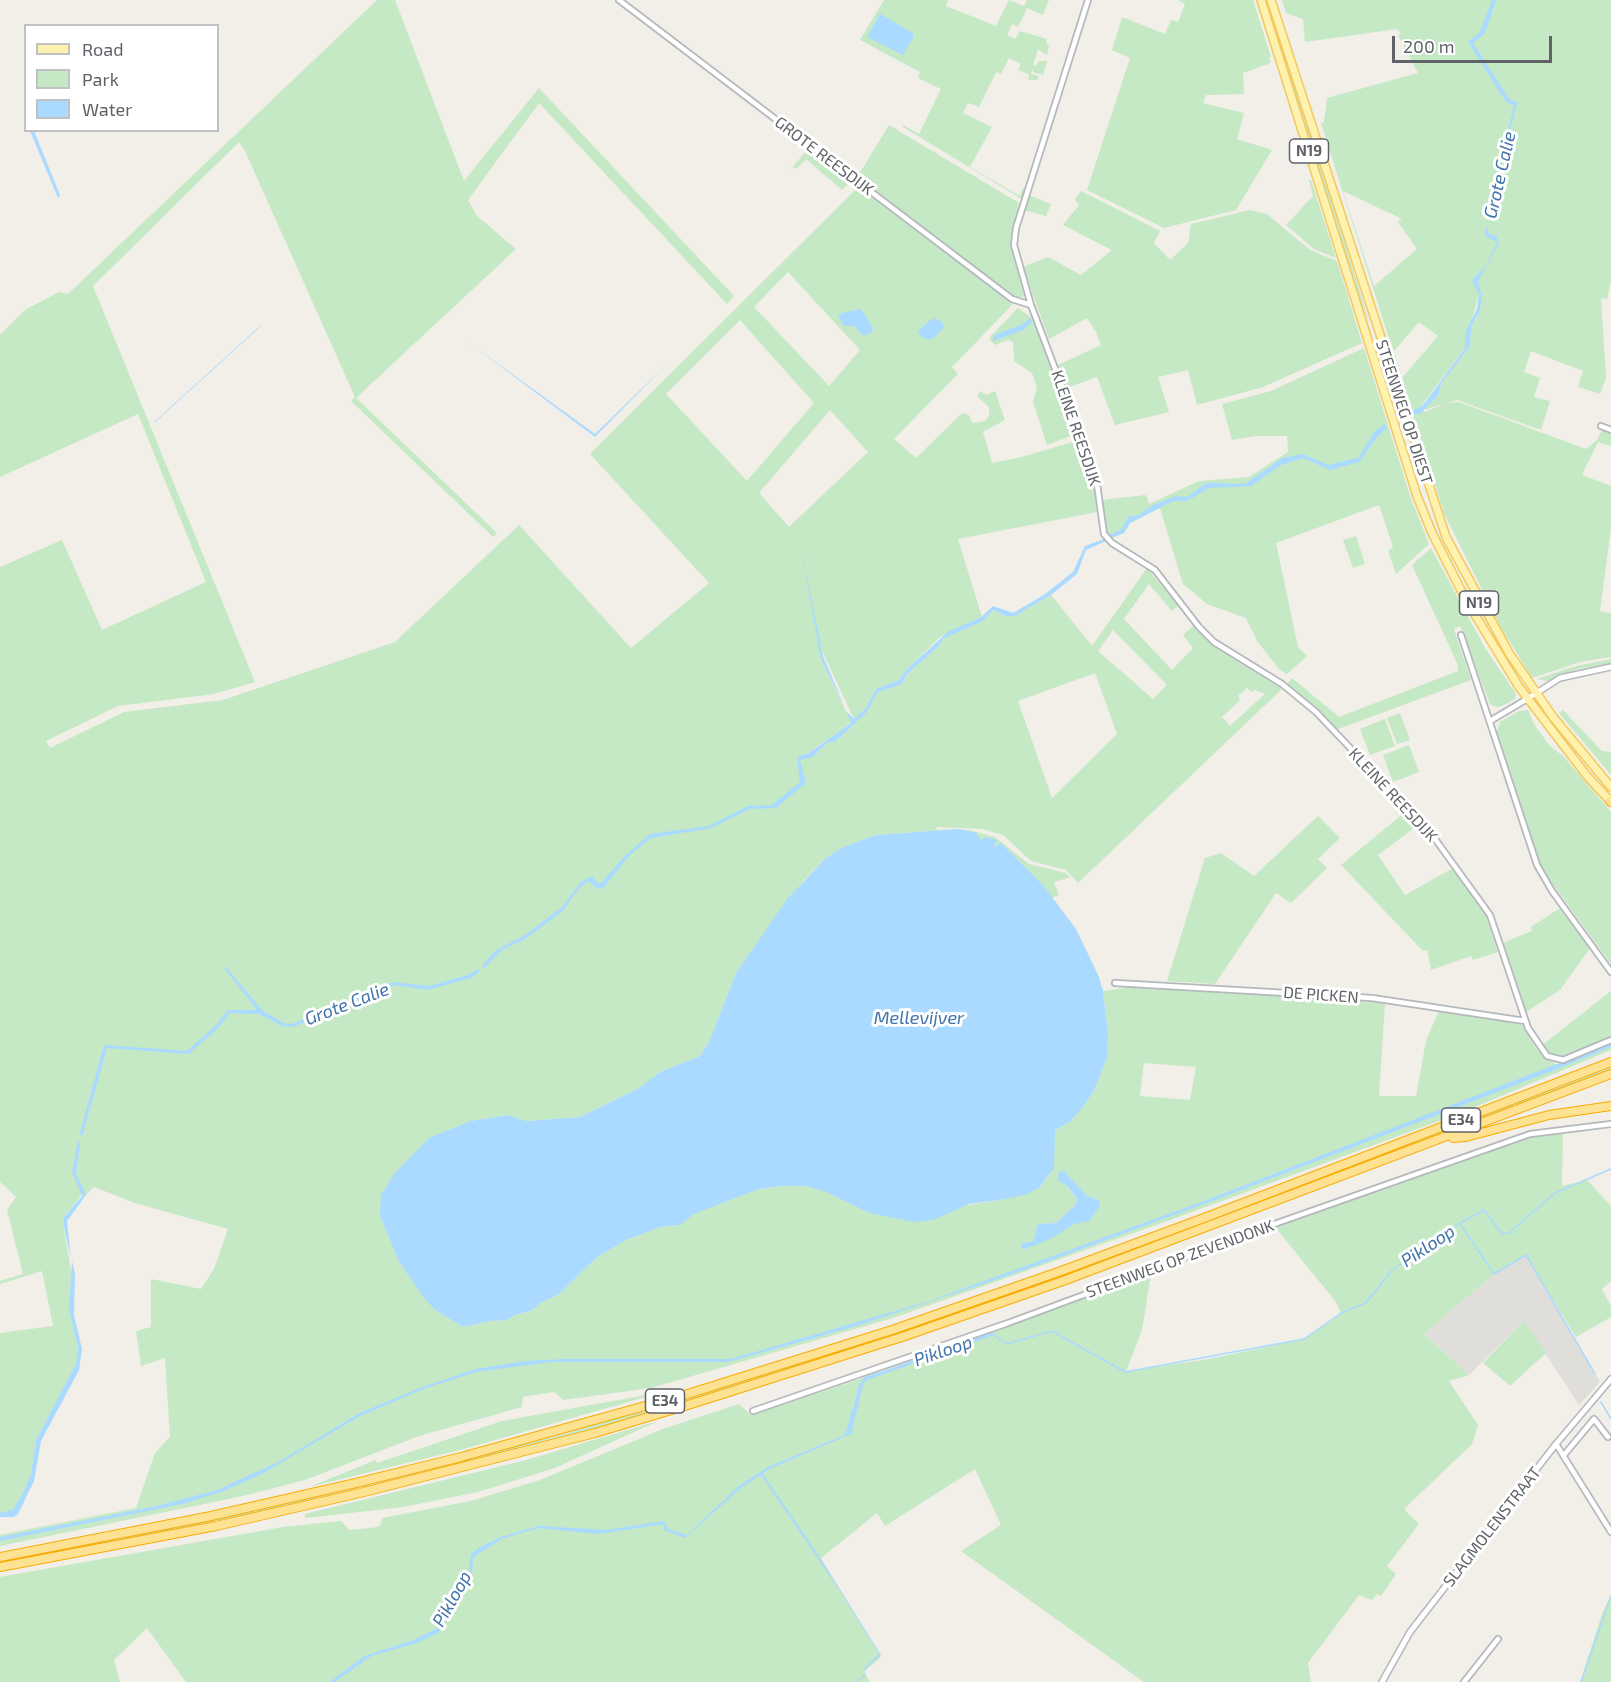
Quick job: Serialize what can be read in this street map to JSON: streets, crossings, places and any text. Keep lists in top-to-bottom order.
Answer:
{
  "streets": {
    "highway": ["E34"],
    "main road": ["N19", "STEENWEG OP DIEST"],
    "street": [
      "GROTE REESDIJK",
      "KLEINE REESDIJK",
      "DE PICKEN",
      "STEENWEG OP ZEVENDONK",
      "SLAGMOLENSTRAAT"
    ]
  },
  "crossings": [
    ["GROTE REESDIJK", "KLEINE REESDIJK"],
    ["KLEINE REESDIJK", "DE PICKEN"]
  ],
  "water": ["Grote Calie", "Mellevijver", "Pikloop"],
  "legend": ["Road", "Park", "Water"],
  "scale_bar": "200 m"
}
